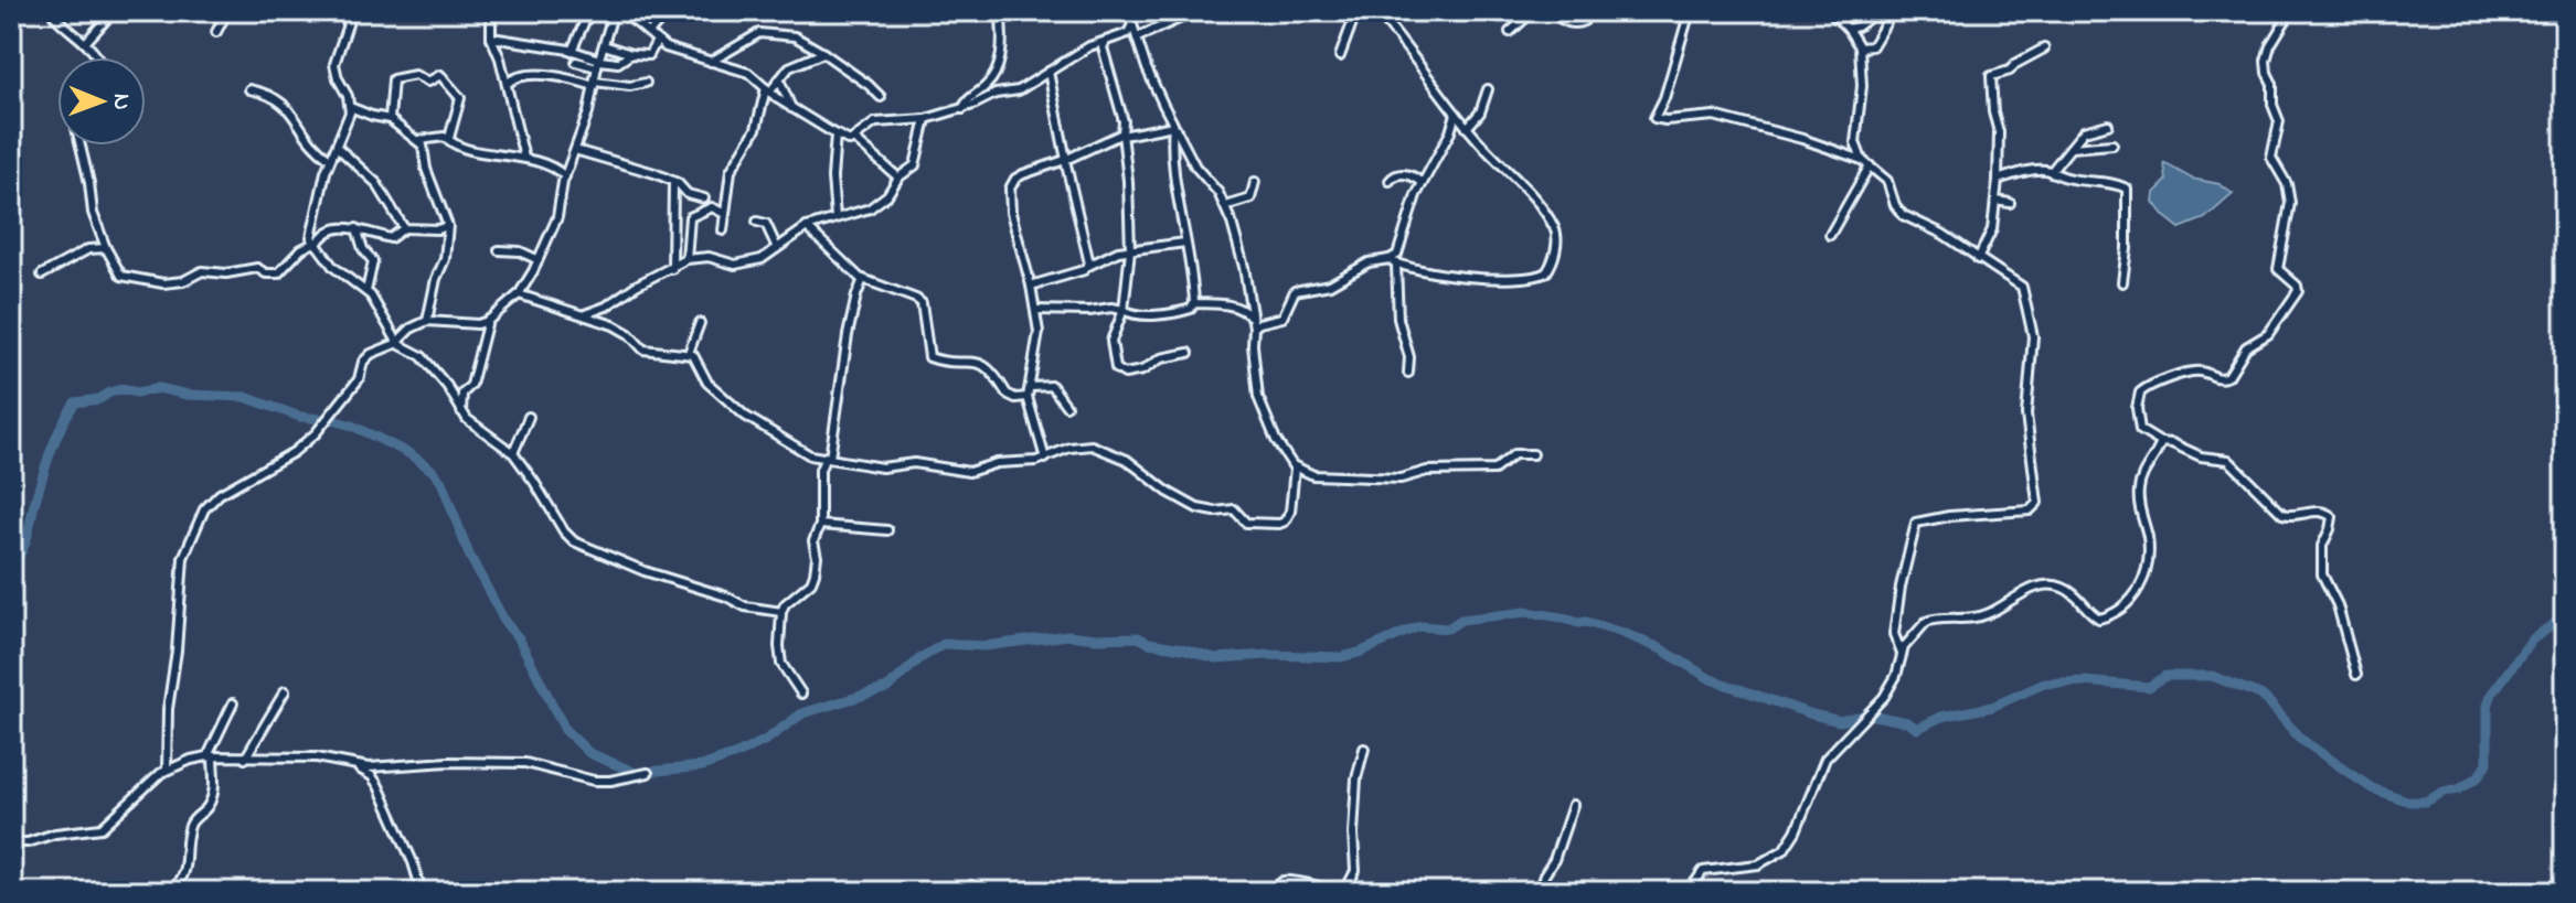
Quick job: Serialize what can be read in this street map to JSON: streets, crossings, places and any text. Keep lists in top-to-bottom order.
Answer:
{
  "north": "right"
}
